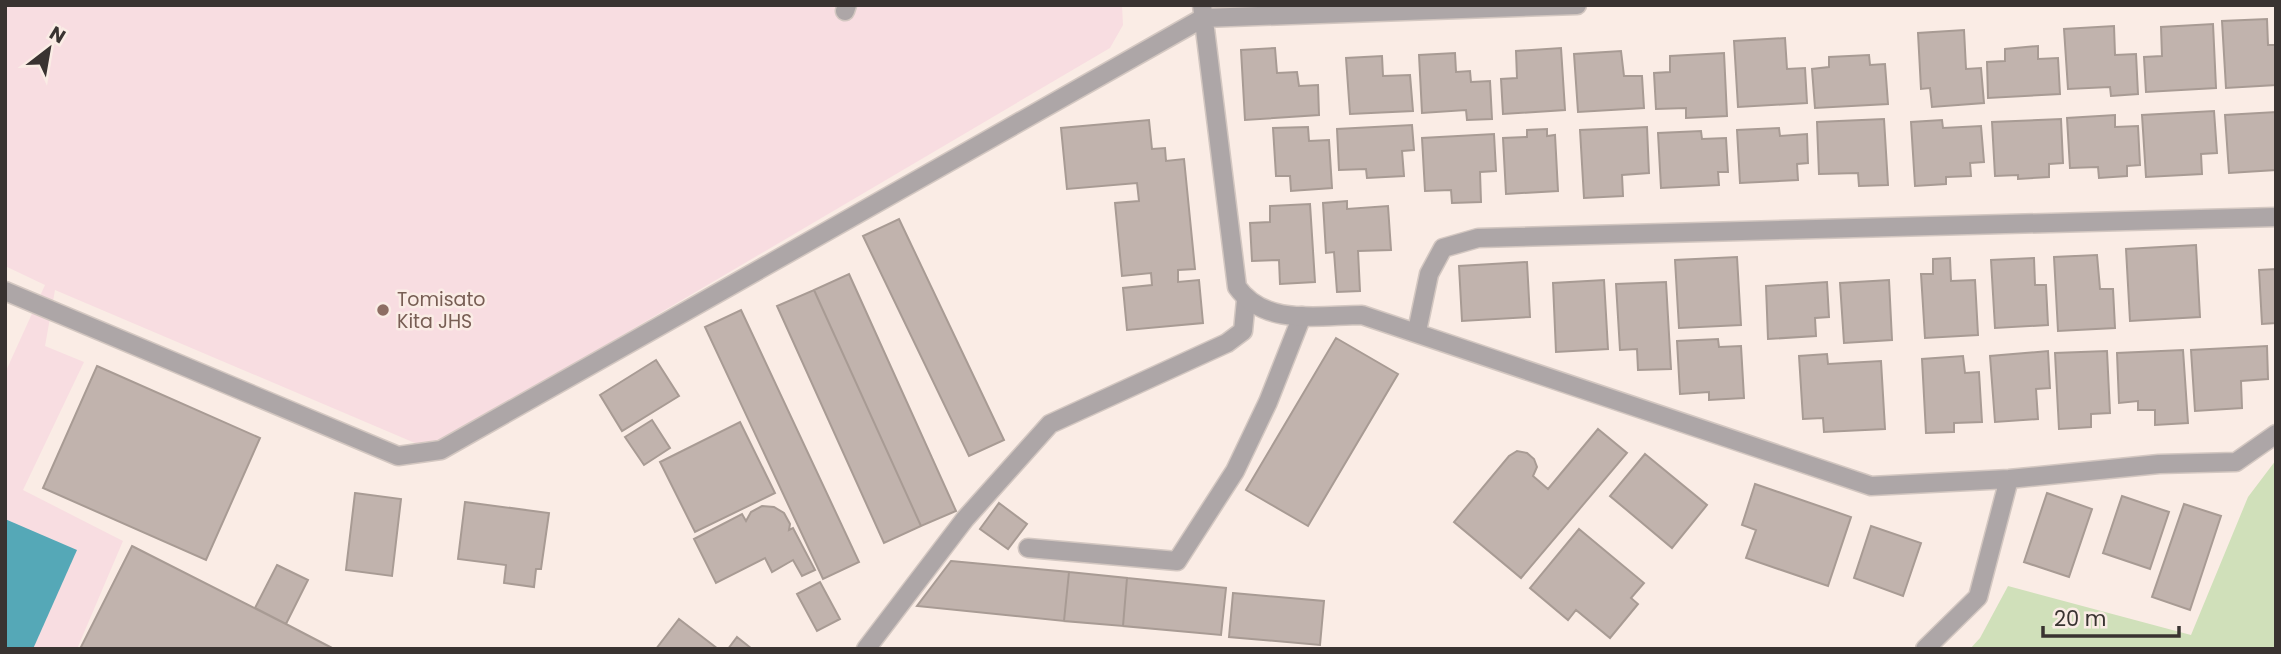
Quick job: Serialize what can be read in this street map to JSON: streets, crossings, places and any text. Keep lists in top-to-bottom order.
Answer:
{
  "places": ["Tomisato Kita JHS"],
  "scale_bar": "20 m",
  "north": "top right"
}
